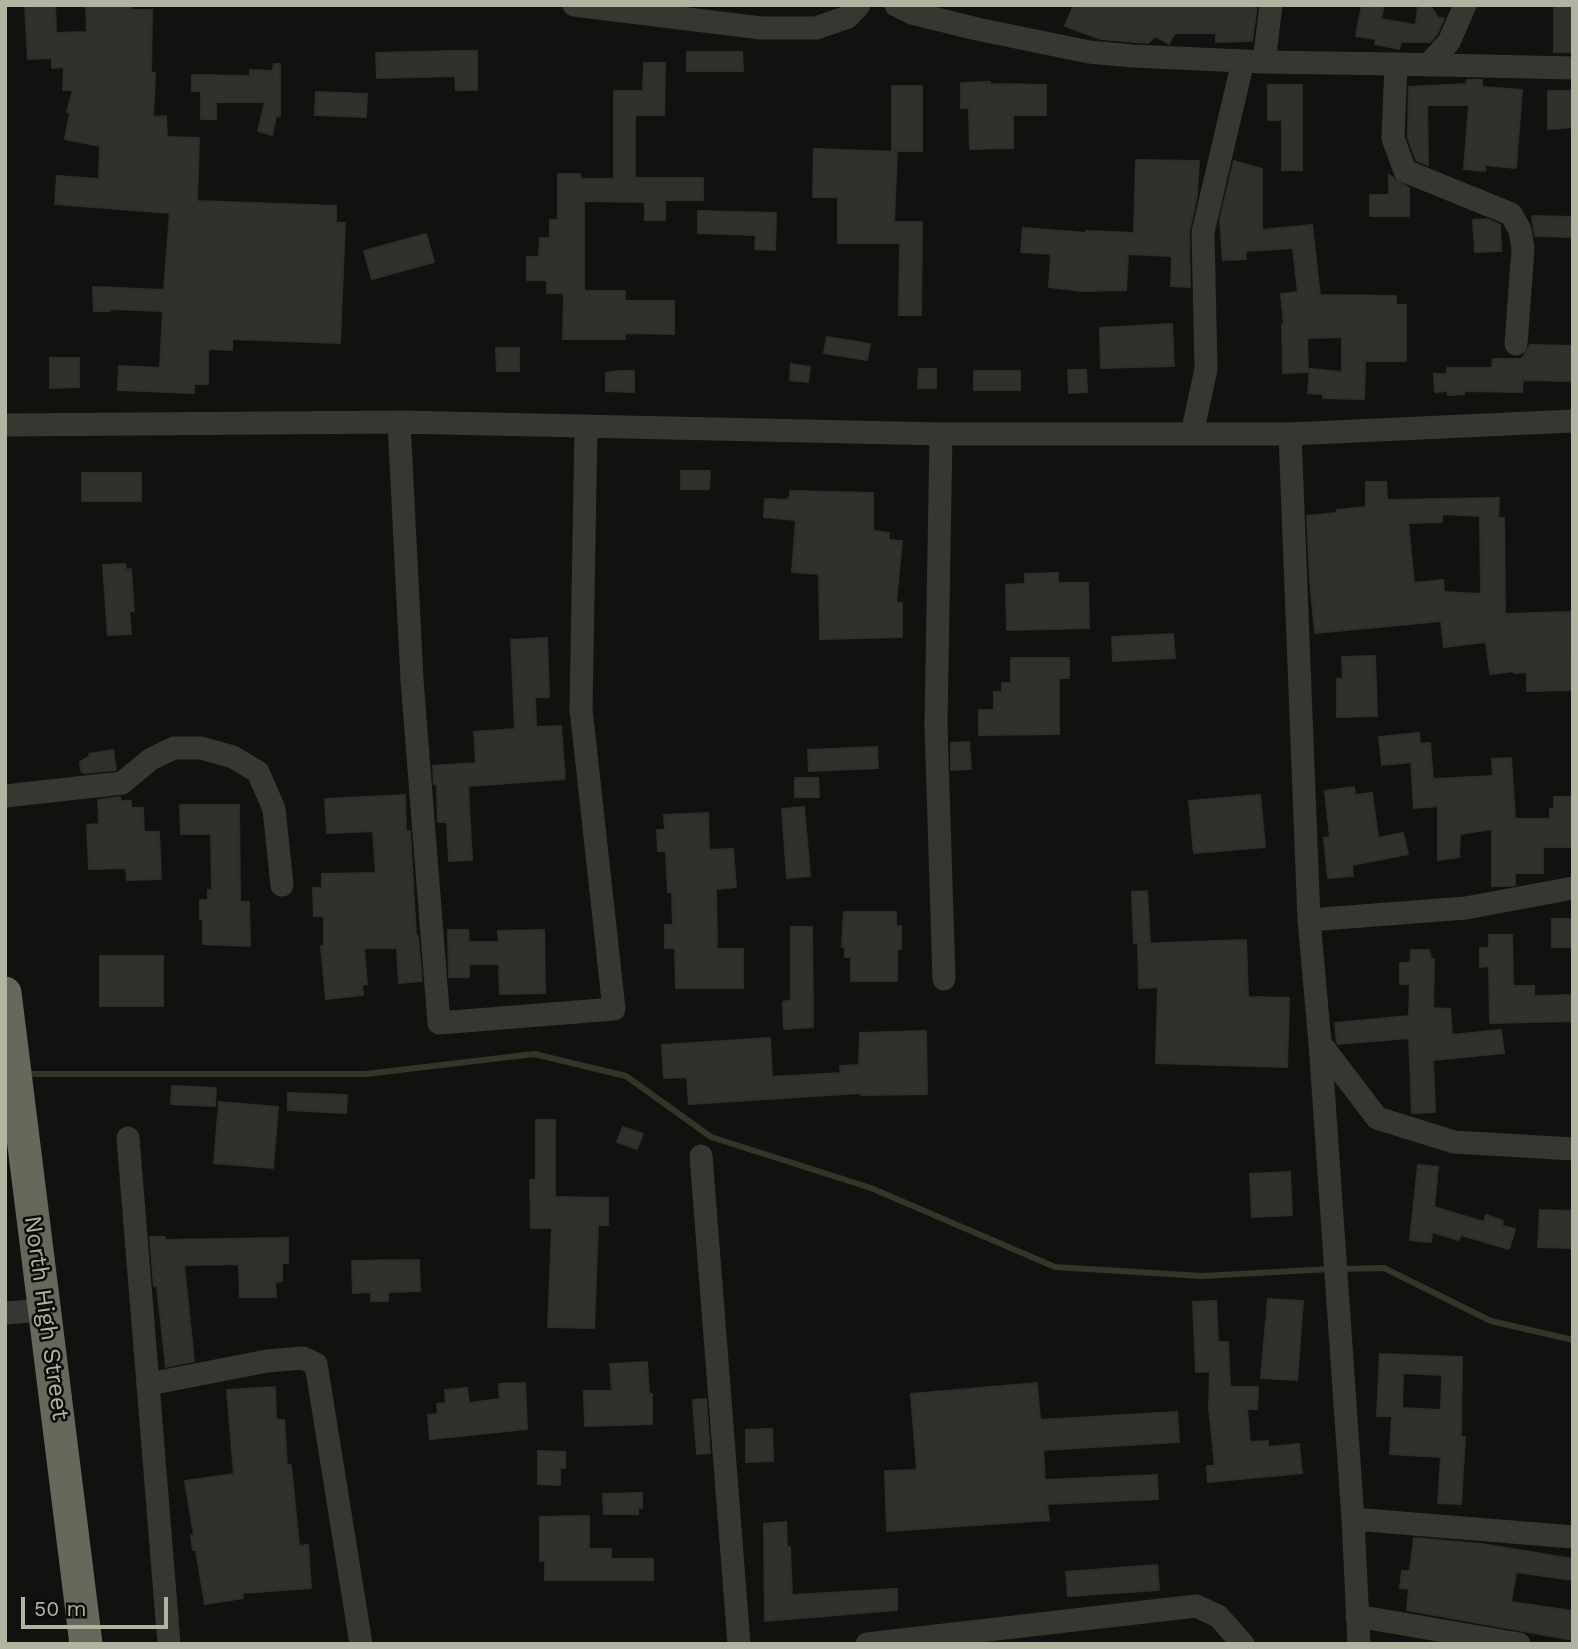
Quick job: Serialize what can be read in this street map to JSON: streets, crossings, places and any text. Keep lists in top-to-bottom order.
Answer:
{
  "streets": {
    "highway": ["North High Street"]
  },
  "scale_bar": "50 m"
}
